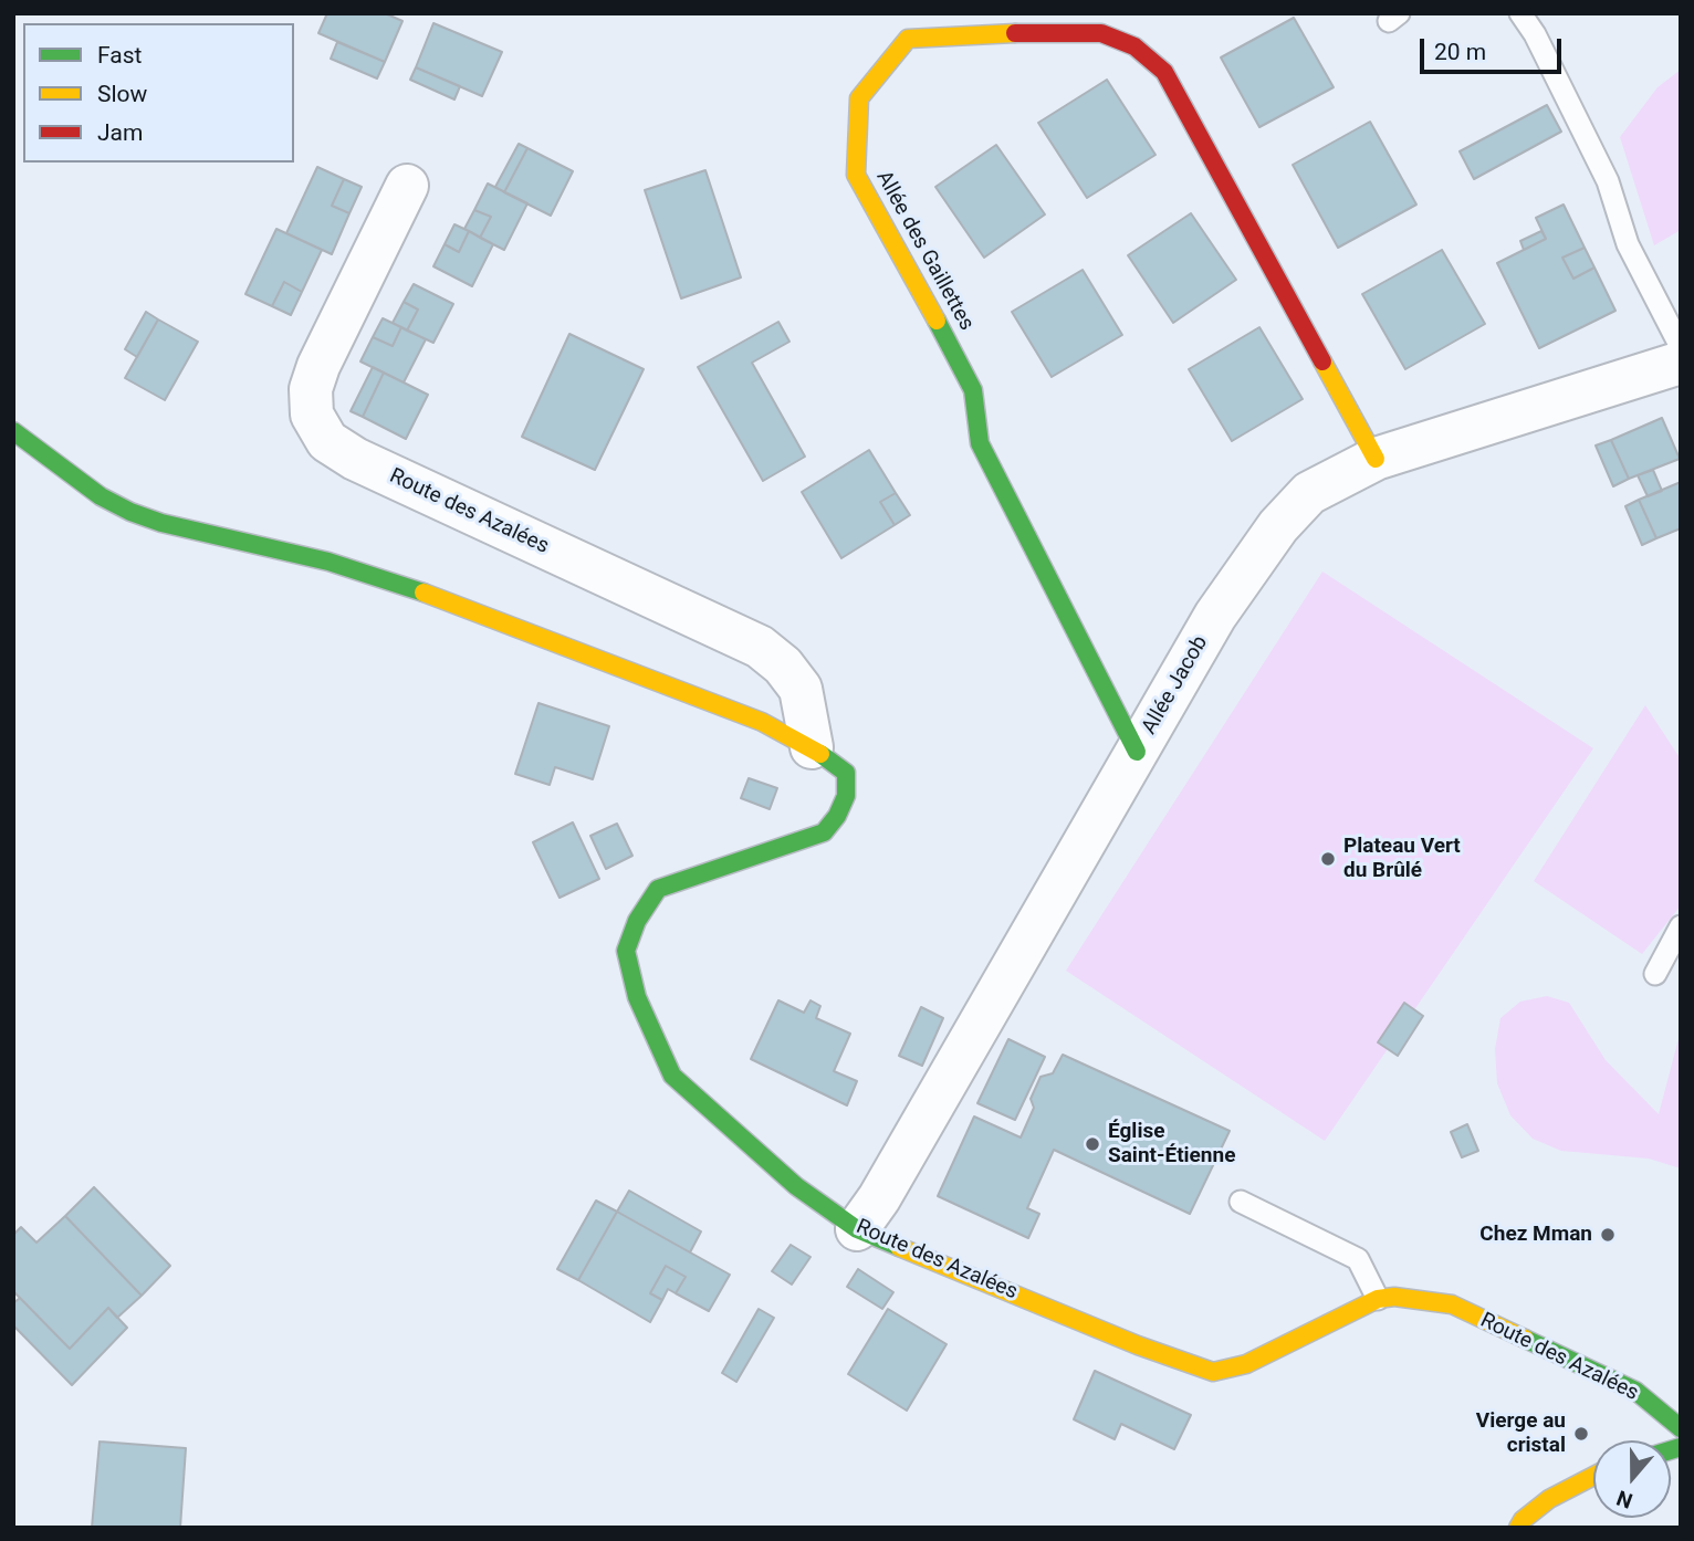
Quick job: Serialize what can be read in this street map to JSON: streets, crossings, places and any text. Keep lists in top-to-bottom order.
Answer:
{
  "streets": {
    "main road": ["Allée des Gaillettes", "Route des Azalées"],
    "street": ["Allée Jacob"]
  },
  "crossings": [
    ["Allée des Gaillettes", "Allée Jacob"],
    ["Route des Azalées", "Allée Jacob"]
  ],
  "places": [
    "Plateau Vert du Brûlé",
    "Église Saint-Étienne",
    "Chez Mman",
    "Vierge au cristal"
  ],
  "legend": ["Fast", "Slow", "Jam"],
  "scale_bar": "20 m",
  "north": "bottom"
}
